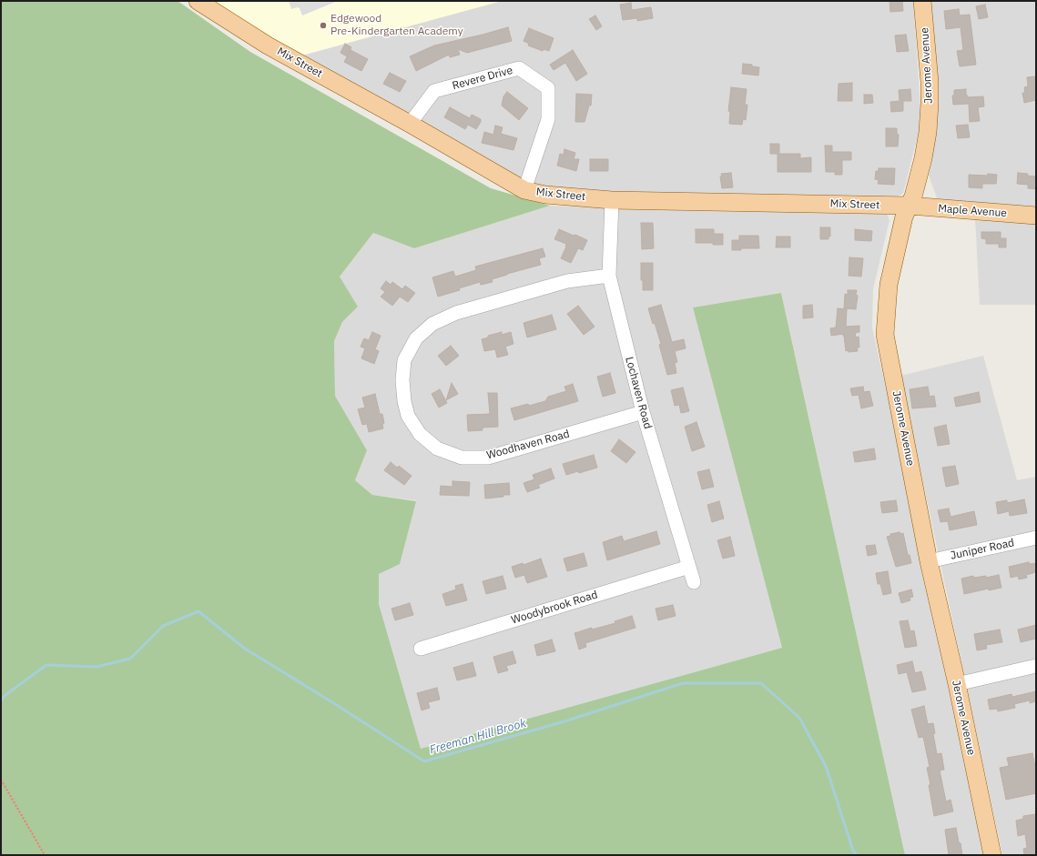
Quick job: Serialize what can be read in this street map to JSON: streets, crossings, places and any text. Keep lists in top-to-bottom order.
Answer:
{
  "streets": {
    "main road": ["Mix Street", "Jerome Avenue", "Maple Avenue"],
    "street": [
      "Revere Drive",
      "Lochaven Road",
      "Woodhaven Road",
      "Juniper Road",
      "Woodybrook Road"
    ]
  },
  "crossings": [
    ["Mix Street", "Jerome Avenue"],
    ["Mix Street", "Revere Drive"],
    ["Mix Street", "Maple Avenue"],
    ["Mix Street", "Lochaven Road"],
    ["Jerome Avenue", "Maple Avenue"],
    ["Jerome Avenue", "Juniper Road"],
    ["Lochaven Road", "Woodhaven Road"],
    ["Lochaven Road", "Woodybrook Road"]
  ],
  "water": ["Freeman Hill Brook"],
  "places": ["Edgewood Pre-Kindergarten Academy"]
}
